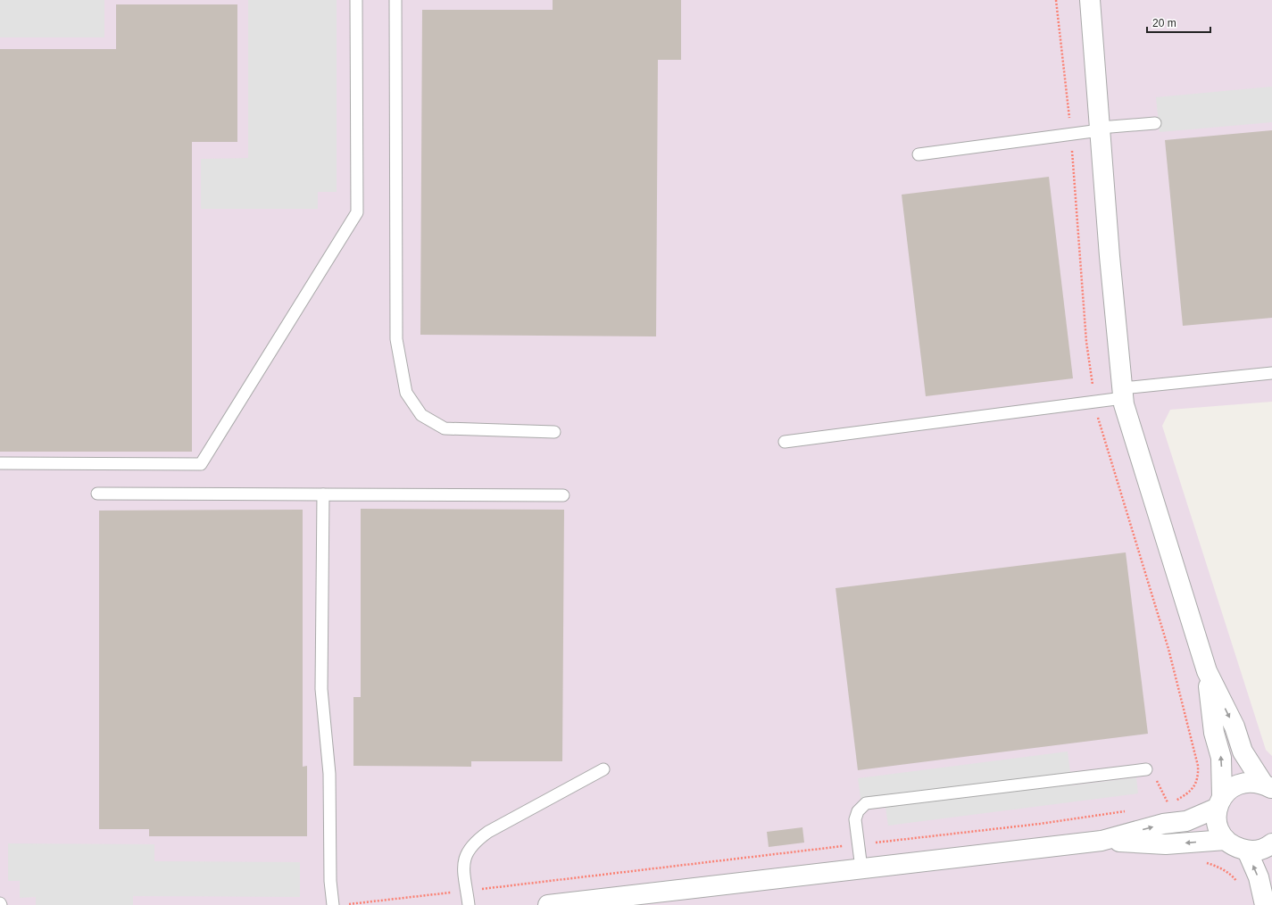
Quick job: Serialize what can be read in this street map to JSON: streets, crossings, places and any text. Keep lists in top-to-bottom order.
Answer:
{
  "scale_bar": "20 m"
}
